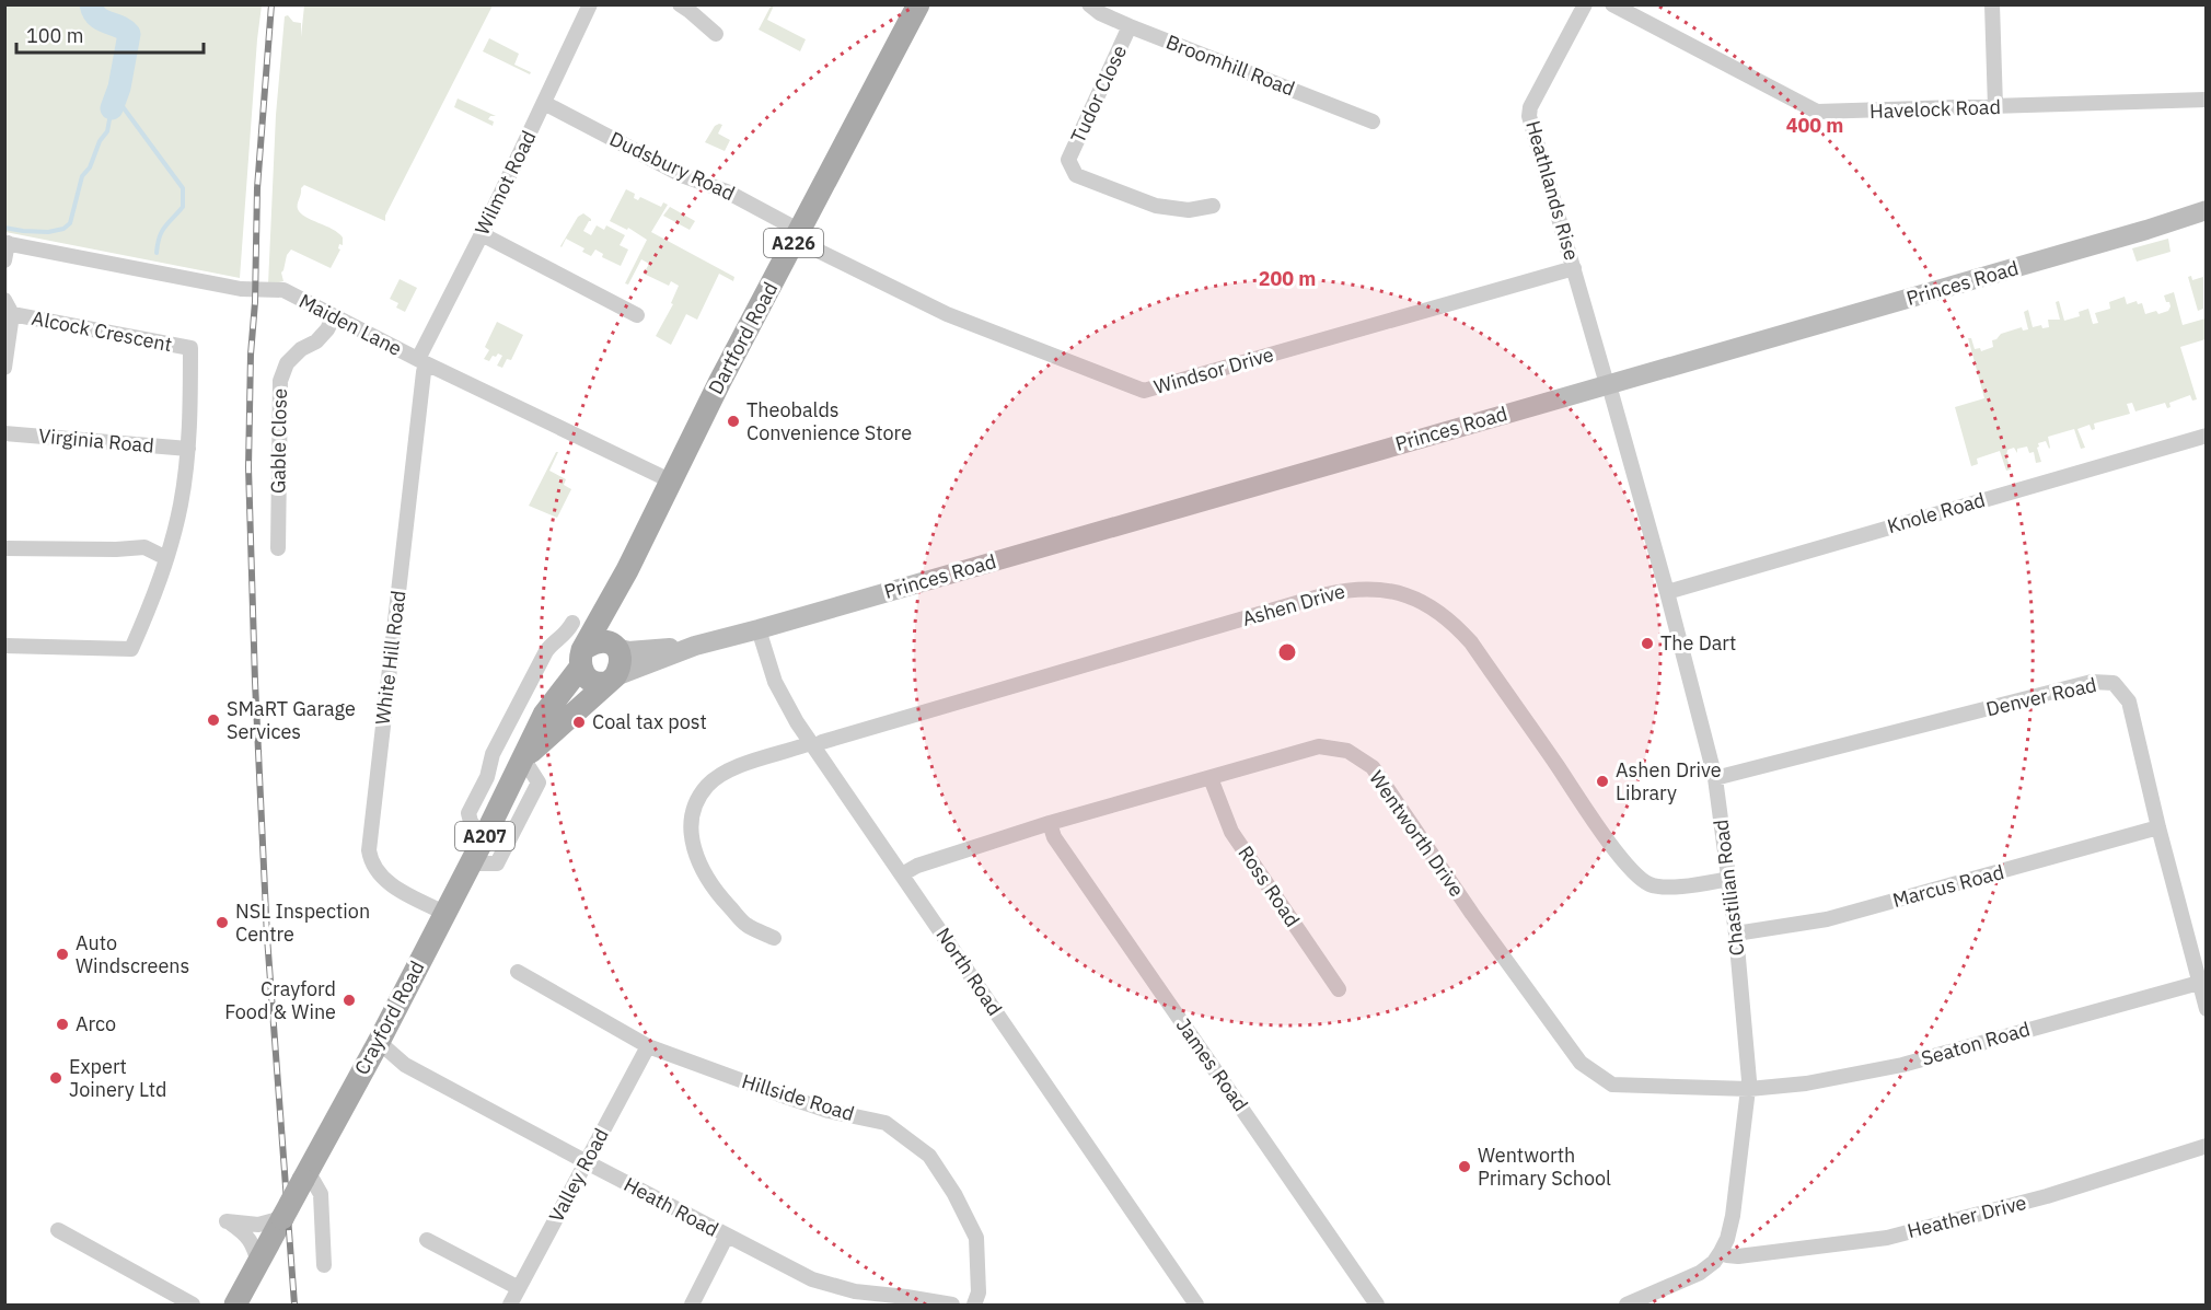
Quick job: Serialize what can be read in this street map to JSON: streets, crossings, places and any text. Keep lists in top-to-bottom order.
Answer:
{
  "streets": {
    "main road": [
      "A226",
      "Princes Road",
      "Dartford Road",
      "A207",
      "Crayford Road"
    ],
    "street": [
      "Broomhill Road",
      "Tudor Close",
      "Havelock Road",
      "Dudsbury Road",
      "Wilmot Road",
      "Heathlands Rise",
      "Maiden Lane",
      "Alcock Crescent",
      "Windsor Drive",
      "Virginia Road",
      "Gable Close",
      "Knole Road",
      "Ashen Drive",
      "White Hill Road",
      "Denver Road",
      "Wentworth Drive",
      "Ross Road",
      "Marcus Road",
      "Chastilian Road",
      "North Road",
      "Seaton Road",
      "James Road",
      "Hillside Road",
      "Valley Road",
      "Heath Road",
      "Heather Drive"
    ]
  },
  "crossings": [
    ["Broomhill Road", "Tudor Close"],
    ["Dudsbury Road", "Wilmot Road"],
    ["Dudsbury Road", "Dartford Road"],
    ["Dudsbury Road", "Windsor Drive"],
    ["Wilmot Road", "Maiden Lane"],
    ["Wilmot Road", "White Hill Road"],
    ["Heathlands Rise", "Princes Road"],
    ["Heathlands Rise", "Windsor Drive"],
    ["Heathlands Rise", "Chastilian Road"],
    ["Princes Road", "Dartford Road"],
    ["Princes Road", "Chastilian Road"],
    ["Princes Road", "North Road"],
    ["Princes Road", "Crayford Road"],
    ["Maiden Lane", "Dartford Road"],
    ["Maiden Lane", "Gable Close"],
    ["Maiden Lane", "White Hill Road"],
    ["Alcock Crescent", "Virginia Road"],
    ["Dartford Road", "Windsor Drive"],
    ["Dartford Road", "Crayford Road"],
    ["Knole Road", "Chastilian Road"],
    ["Ashen Drive", "Chastilian Road"],
    ["Ashen Drive", "North Road"],
    ["White Hill Road", "Crayford Road"],
    ["Denver Road", "Marcus Road"],
    ["Denver Road", "Chastilian Road"],
    ["Denver Road", "Seaton Road"],
    ["Wentworth Drive", "Ross Road"],
    ["Wentworth Drive", "Chastilian Road"],
    ["Wentworth Drive", "North Road"],
    ["Wentworth Drive", "Seaton Road"],
    ["Wentworth Drive", "James Road"],
    ["Marcus Road", "Chastilian Road"],
    ["Chastilian Road", "Seaton Road"],
    ["Chastilian Road", "Heather Drive"],
    ["Crayford Road", "Heath Road"],
    ["Hillside Road", "Valley Road"],
    ["Valley Road", "Heath Road"]
  ],
  "places": [
    "Theobalds Convenience Store",
    "The Dart",
    "SMaRT Garage Services",
    "Coal tax post",
    "Ashen Drive Library",
    "NSL Inspection Centre",
    "Auto Windscreens",
    "Crayford Food & Wine",
    "Arco",
    "Expert Joinery Ltd",
    "Wentworth Primary School"
  ],
  "scale_bar": "100 m",
  "rings": ["400 m", "200 m"]
}
